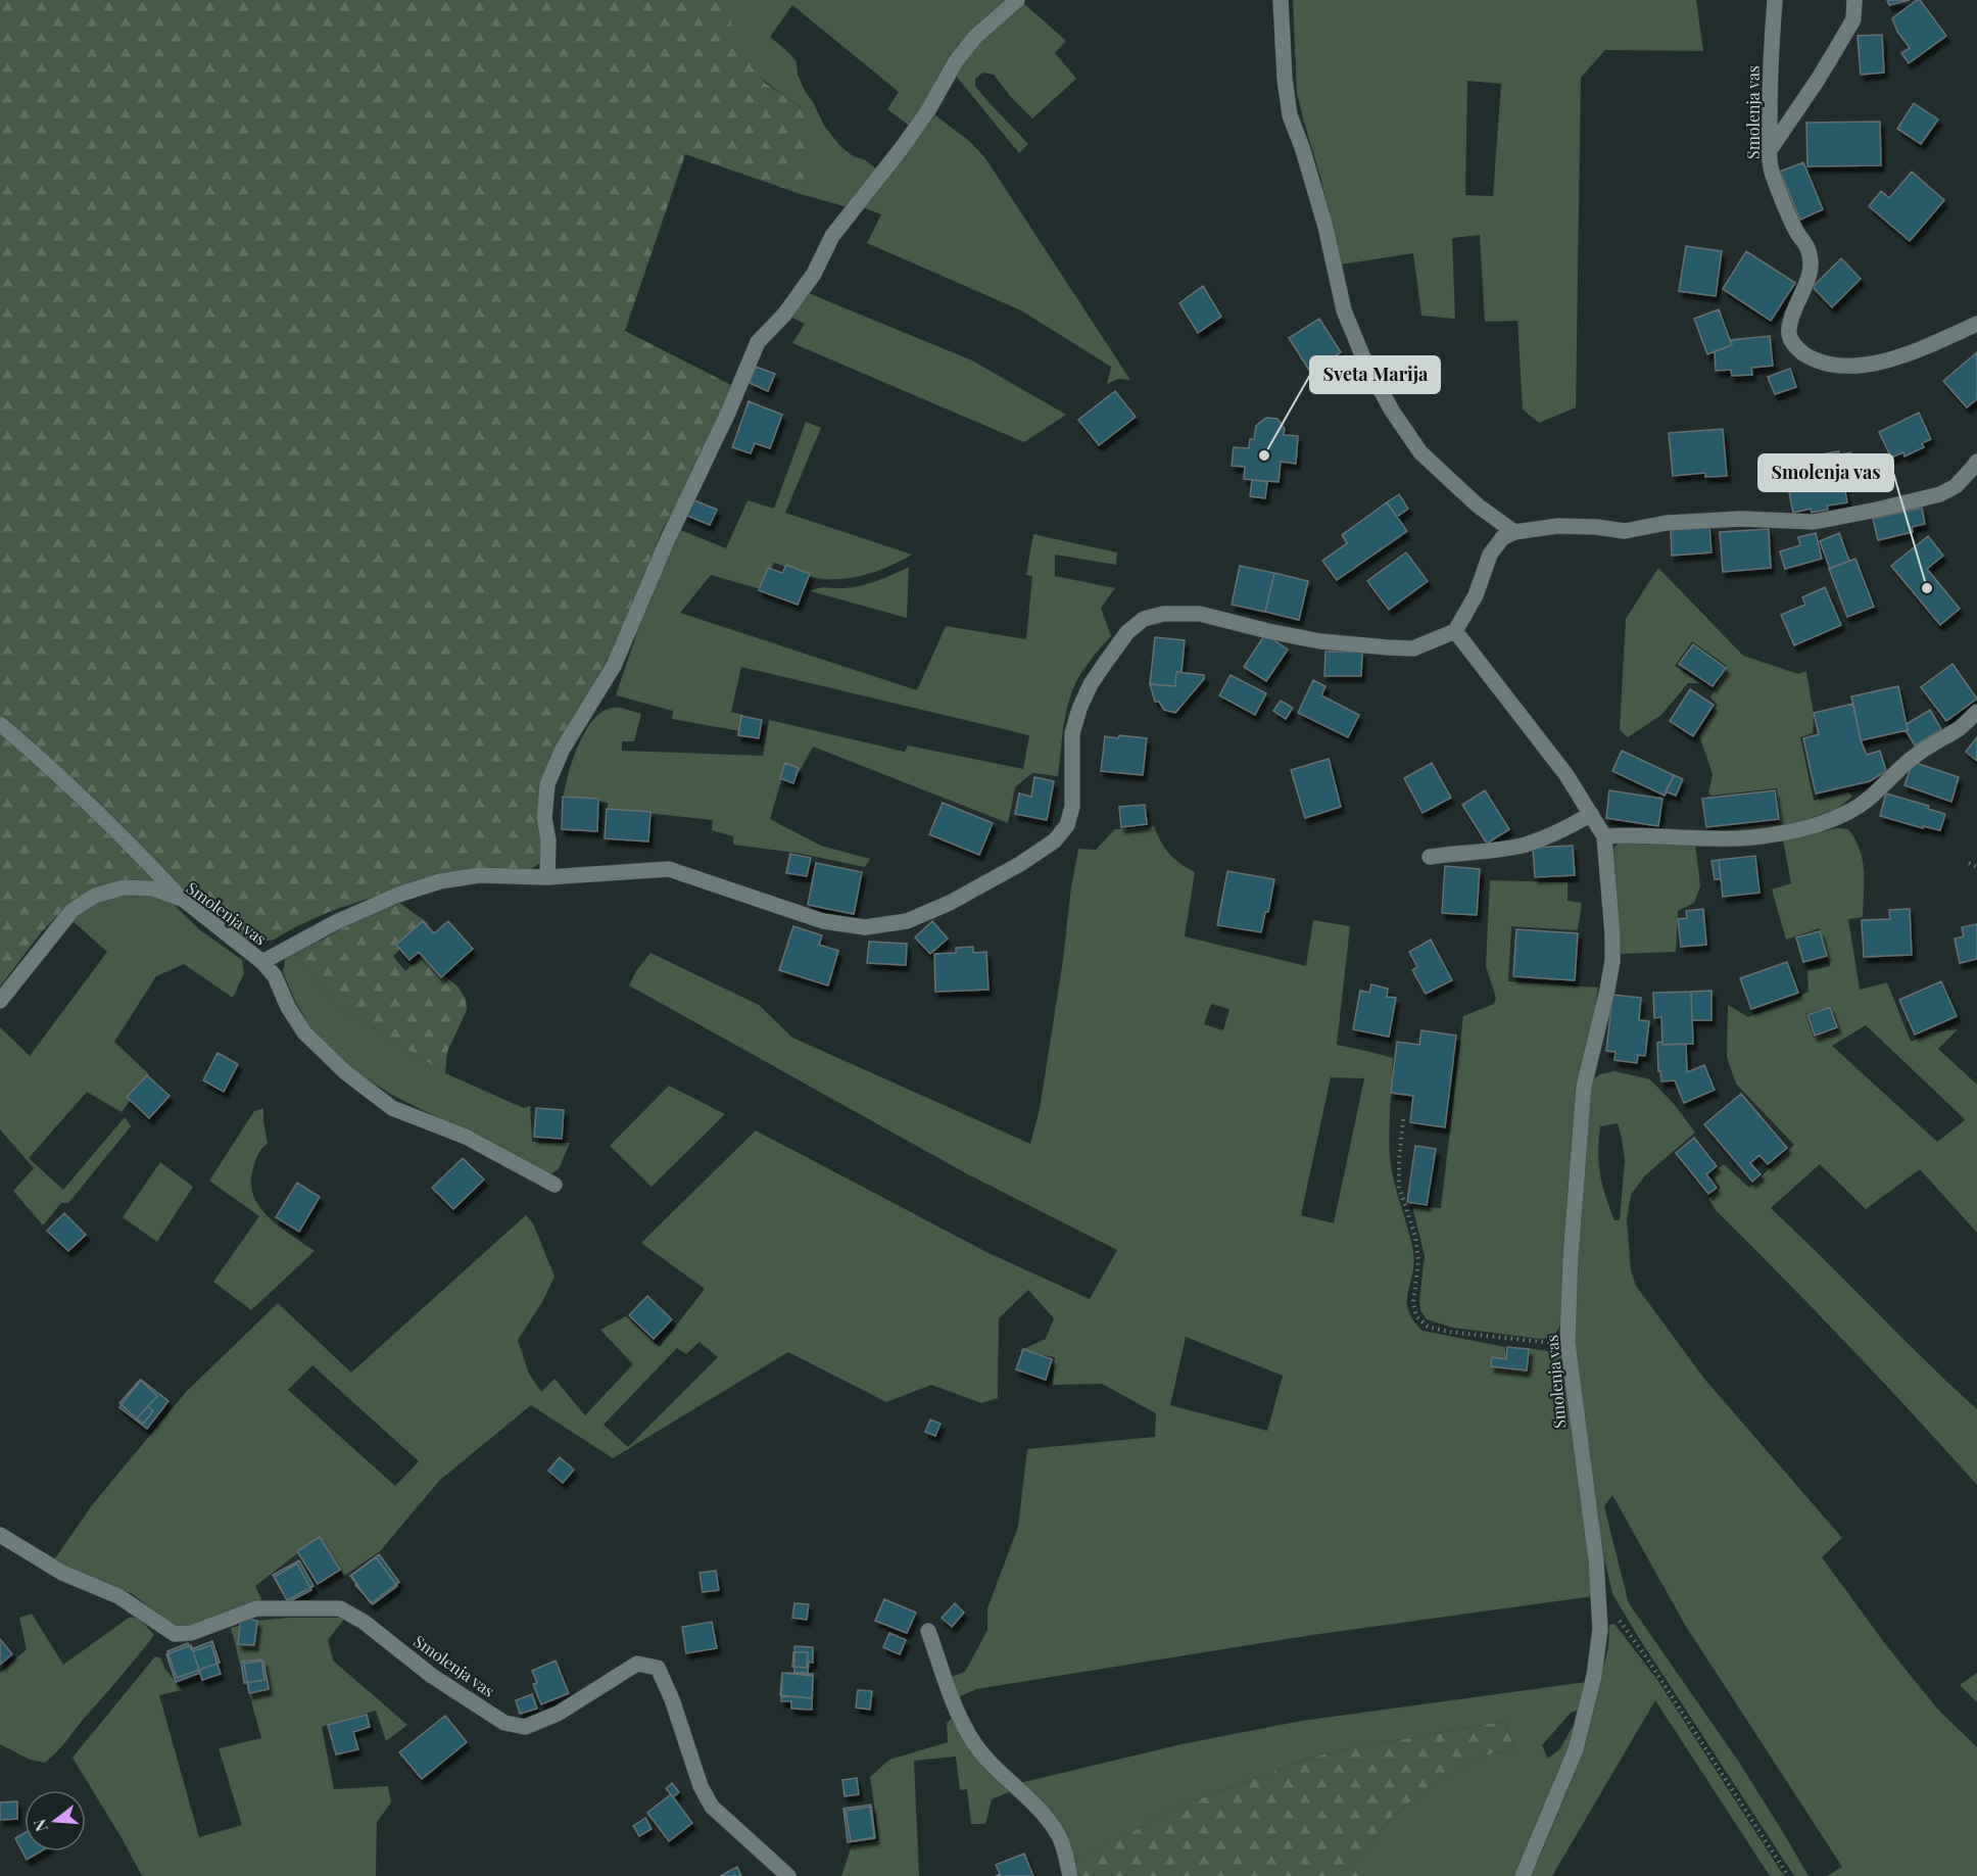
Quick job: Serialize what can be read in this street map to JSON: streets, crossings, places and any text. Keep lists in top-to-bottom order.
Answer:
{
  "streets": {
    "street": ["Smolenja vas"]
  },
  "places": ["Sveta Marija", "Smolenja vas"],
  "north": "left"
}
